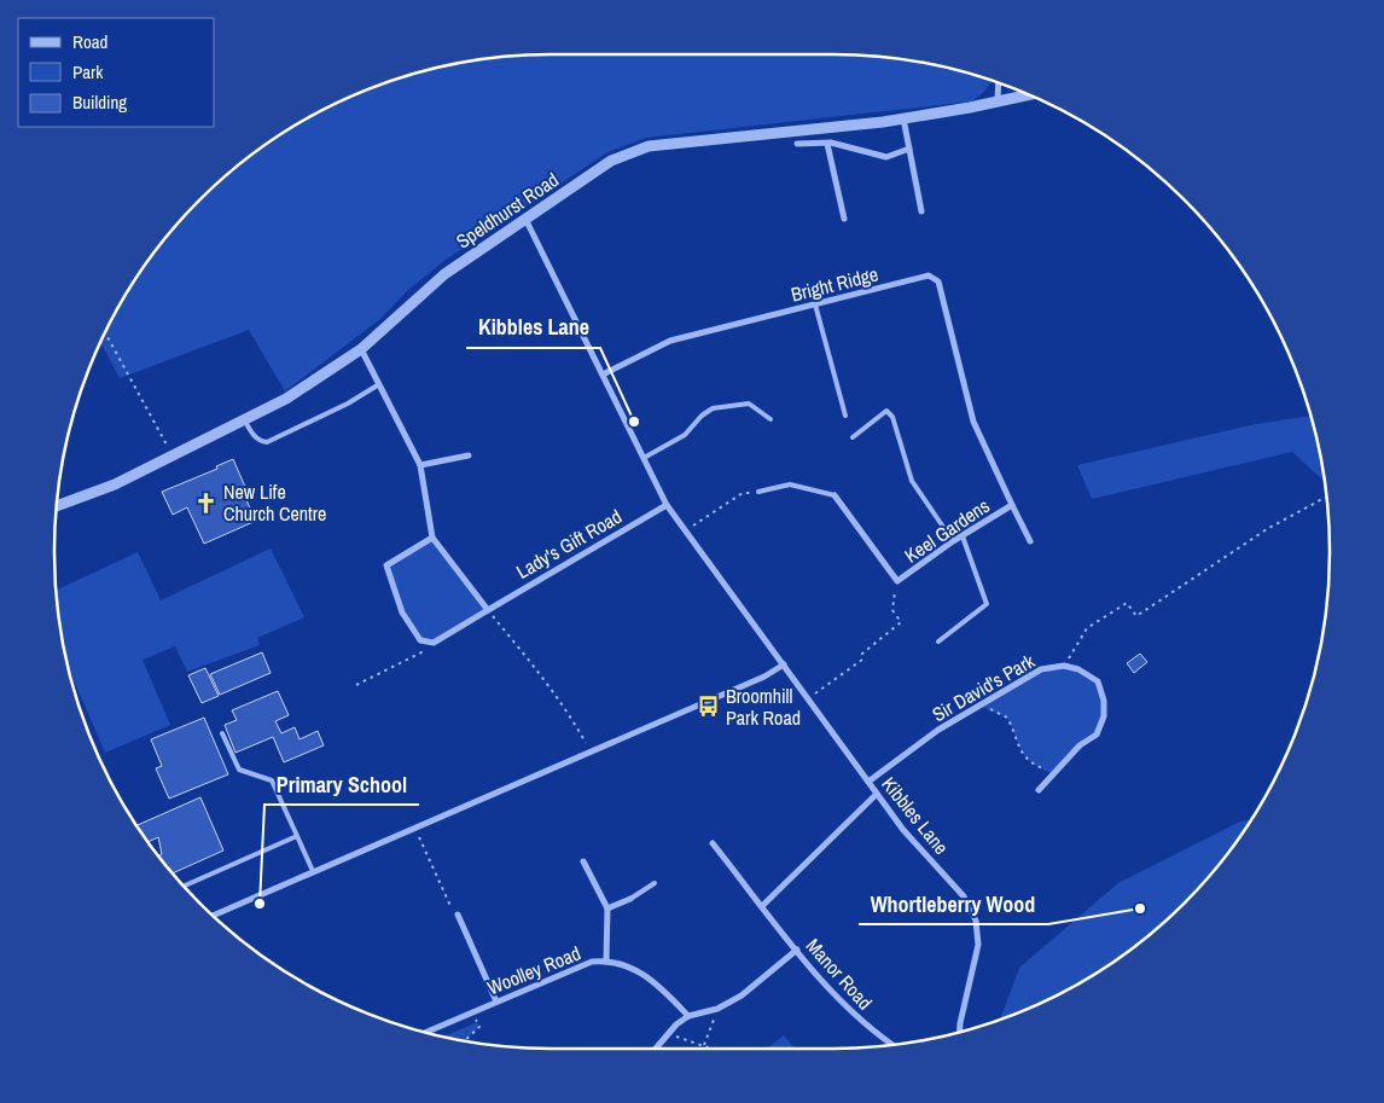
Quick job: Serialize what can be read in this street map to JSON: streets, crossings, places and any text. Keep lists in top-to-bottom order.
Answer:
{
  "streets": {
    "street": [
      "Speldhurst Road",
      "Bright Ridge",
      "Keel Gardens",
      "Lady's Gift Road",
      "Sir David's Park",
      "Kibbles Lane",
      "Woolley Road",
      "Manor Road"
    ]
  },
  "crossings": [
    ["Speldhurst Road", "Kibbles Lane"],
    ["Bright Ridge", "Keel Gardens"],
    ["Bright Ridge", "Kibbles Lane"],
    ["Lady's Gift Road", "Kibbles Lane"],
    ["Sir David's Park", "Kibbles Lane"]
  ],
  "places": {
    "other": ["Kibbles Lane", "Primary School", "Whortleberry Wood"],
    "church": ["New Life Church Centre"],
    "bus stop": ["Broomhill Park Road"]
  },
  "legend": ["Road", "Park", "Building"]
}
